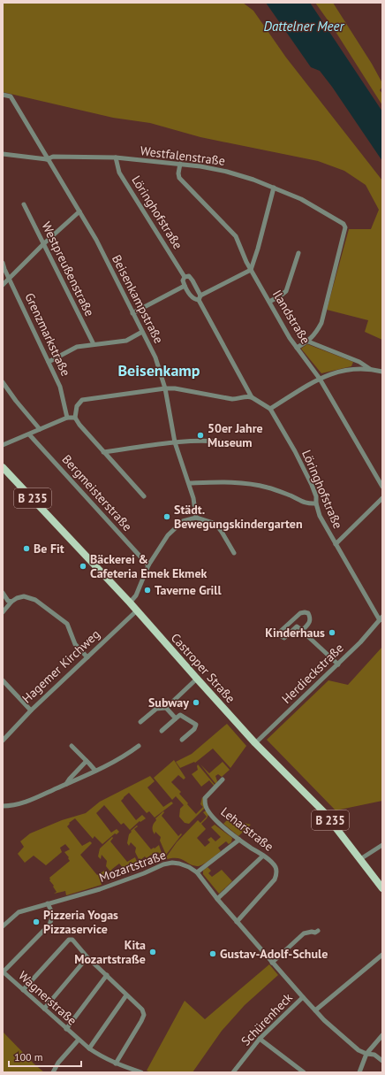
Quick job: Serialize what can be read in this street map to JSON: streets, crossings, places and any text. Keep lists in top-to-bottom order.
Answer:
{
  "streets": {
    "main road": ["B 235", "Castroper Straße"],
    "street": [
      "Westfalenstraße",
      "Löringhofstraße",
      "Westpreußenstraße",
      "Beisenkampstraße",
      "Ilandstraße",
      "Grenzmarkstraße",
      "Bergmeisterstraße",
      "Hagemer Kirchweg",
      "Herdieckstraße",
      "Leharstraße",
      "Mozartstraße",
      "Wagnerstraße",
      "Schürenheck"
    ]
  },
  "crossings": [
    ["Westfalenstraße", "Löringhofstraße"],
    ["Westfalenstraße", "Beisenkampstraße"],
    ["Westfalenstraße", "Ilandstraße"],
    ["Löringhofstraße", "Herdieckstraße"],
    ["Hagemer Kirchweg", "Castroper Straße"],
    ["Castroper Straße", "Herdieckstraße"],
    ["Leharstraße", "Mozartstraße"],
    ["Mozartstraße", "Schürenheck"]
  ],
  "districts": ["Beisenkamp"],
  "water": ["Dattelner Meer"],
  "places": [
    "50er Jahre Museum",
    "Städt. Bewegungskindergarten",
    "Be Fit",
    "Bäckerei & Cafeteria Emek Ekmek",
    "Taverne Grill",
    "Kinderhaus",
    "Subway",
    "Pizzeria Yogas Pizzaservice",
    "Kita Mozartstraße",
    "Gustav-Adolf-Schule"
  ],
  "scale_bar": "100 m"
}
